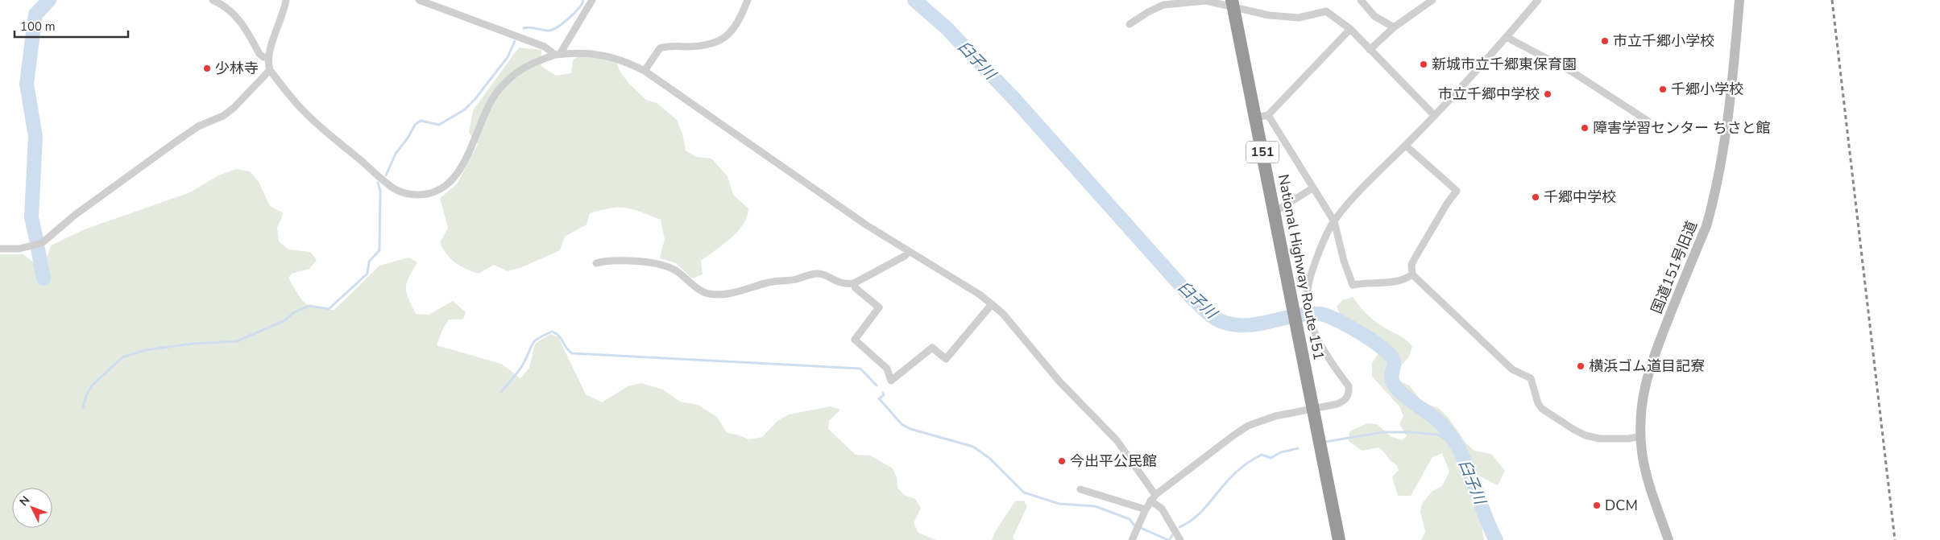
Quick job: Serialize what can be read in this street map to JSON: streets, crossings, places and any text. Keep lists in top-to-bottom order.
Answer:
{
  "streets": {
    "highway": ["151", "National Highway Route 151"],
    "street": ["国道151号旧道"]
  },
  "water": ["臼子川"],
  "places": [
    "市立千郷小学校",
    "新城市立千郷東保育園",
    "少林寺",
    "千郷小学校",
    "市立千郷中学校",
    "障害学習センター ちさと館",
    "千郷中学校",
    "横浜ゴム道目記寮",
    "今出平公民館",
    "DCM"
  ],
  "scale_bar": "100 m",
  "north": "top left"
}
